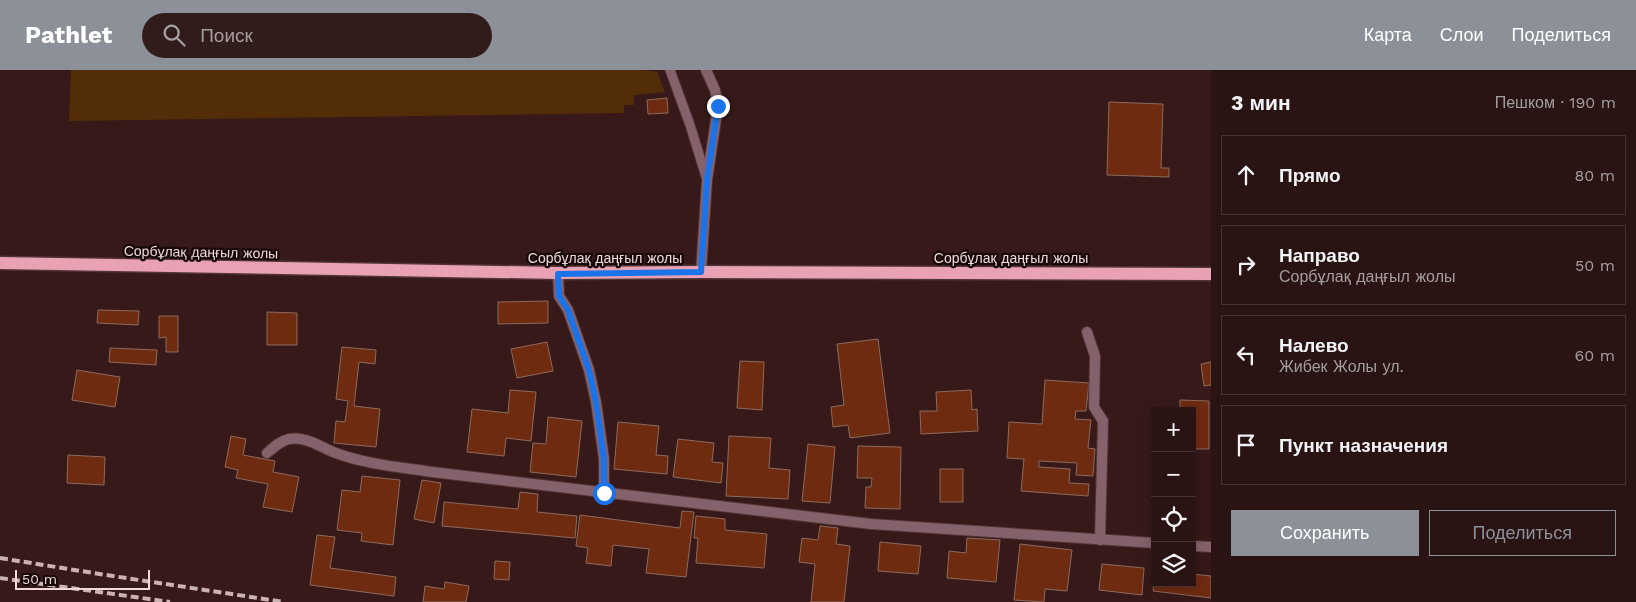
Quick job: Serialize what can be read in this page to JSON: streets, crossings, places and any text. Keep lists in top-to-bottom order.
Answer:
{
  "streets": {
    "main road": ["Сорбұлақ даңғыл жолы"]
  },
  "scale_bar": "50 m",
  "page": {
    "header": "Pathlet",
    "search": "Поиск",
    "nav": ["Карта", "Слои", "Поделиться"],
    "heading": ["3 мин", "Пешком · 190 m"],
    "list": [
      ["Прямо", "80 m"],
      ["Направо", "Сорбұлақ даңғыл жолы", "50 m"],
      ["Налево", "Жибек Жолы ул.", "60 m"],
      "Пункт назначения"
    ],
    "map_buttons": ["+", "−"],
    "buttons": ["Сохранить", "Поделиться"],
    "scale": "50 m"
  }
}
